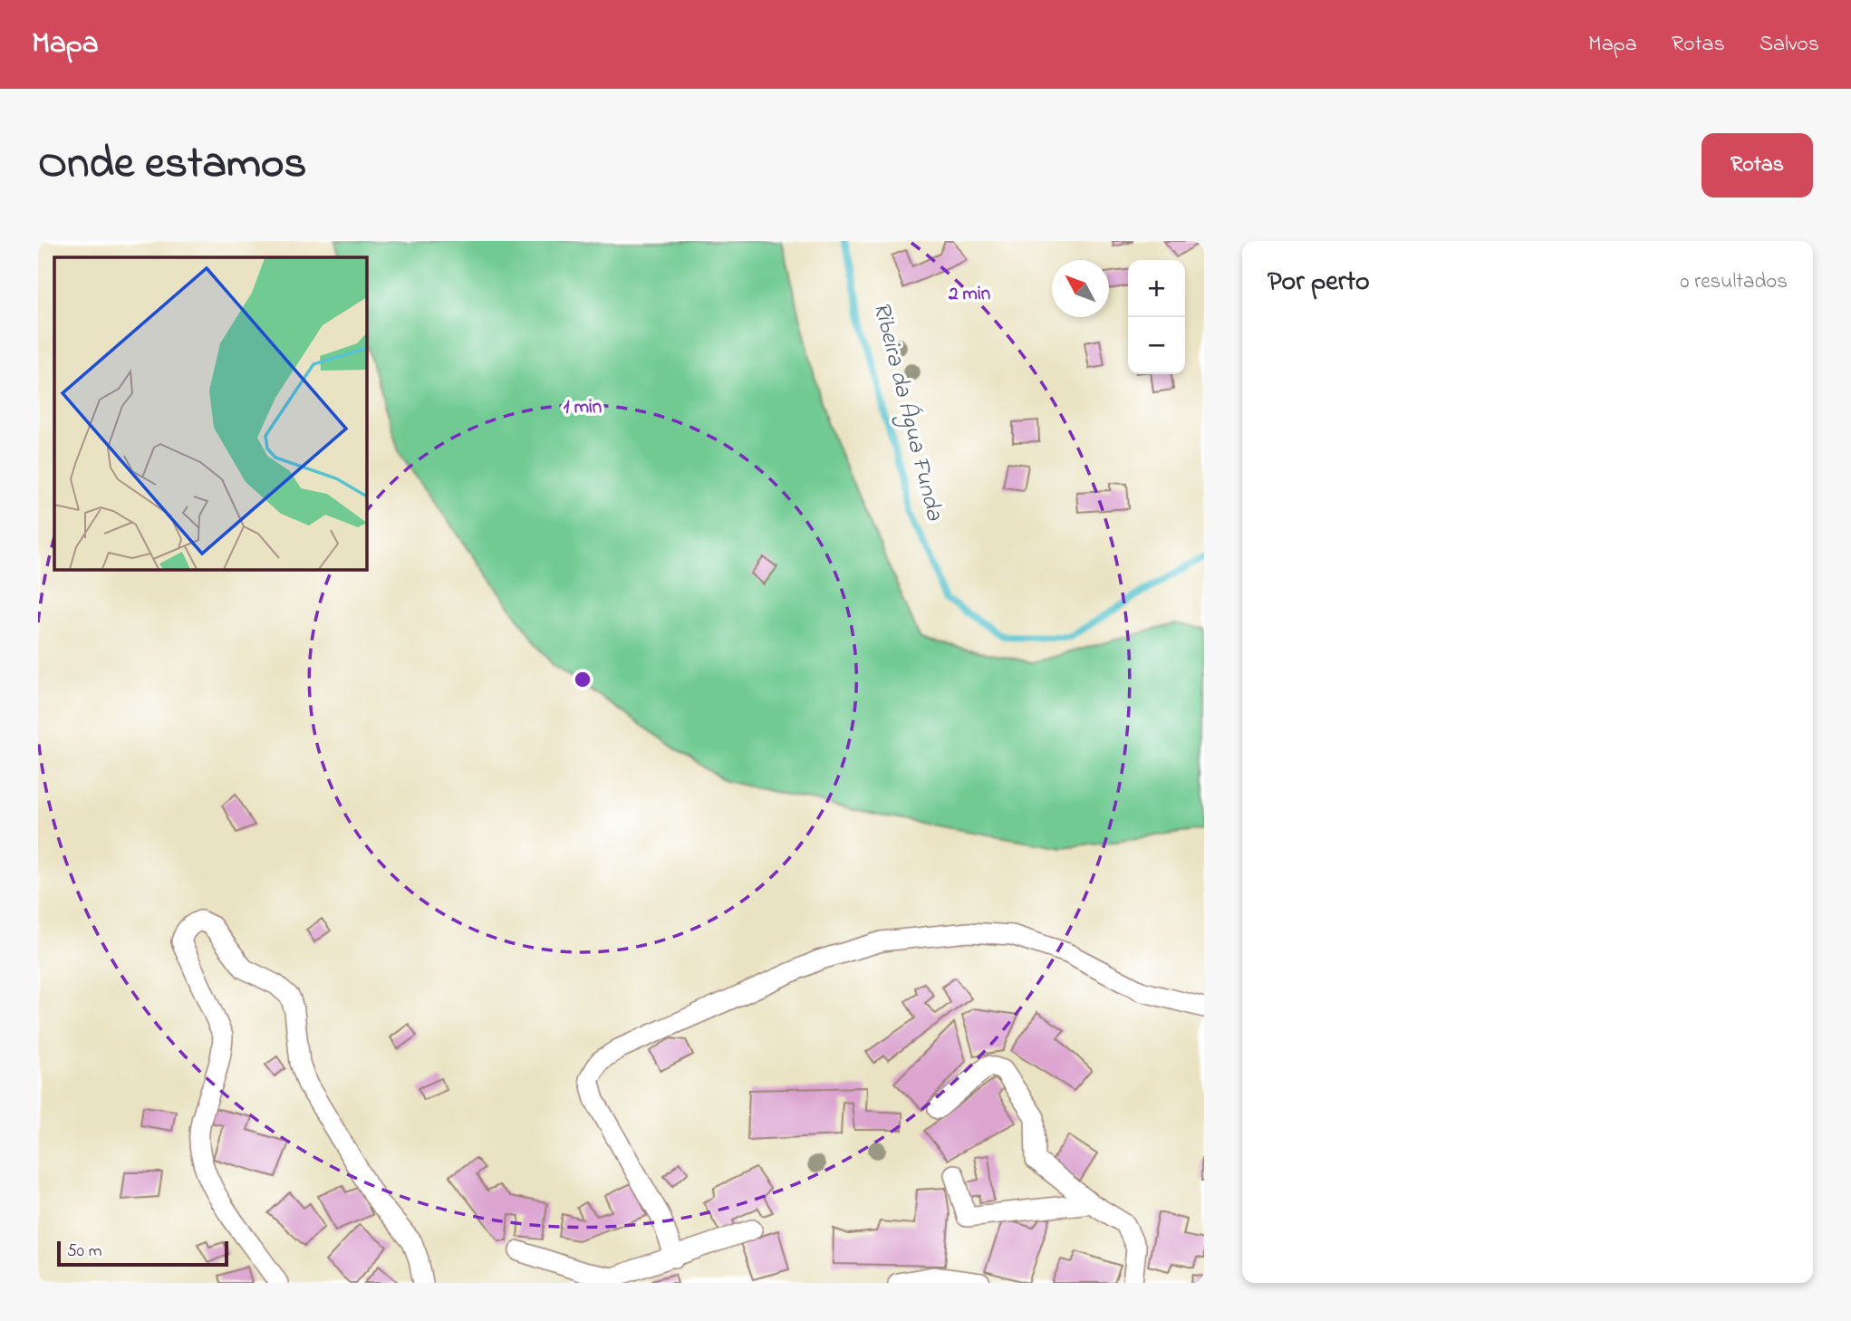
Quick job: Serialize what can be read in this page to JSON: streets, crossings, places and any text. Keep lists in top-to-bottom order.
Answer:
{
  "water": ["Ribeira da Água Funda"],
  "scale_bar": "50 m",
  "north": "top left",
  "page": {
    "header": "Mapa",
    "nav": ["Mapa", "Rotas", "Salvos"],
    "title": "Onde estamos",
    "buttons": "Rotas",
    "heading": ["Por perto", "0 resultados"],
    "map_buttons": ["+", "−"],
    "scale": "50 m"
  },
  "rings": ["2 min", "1 min"]
}
